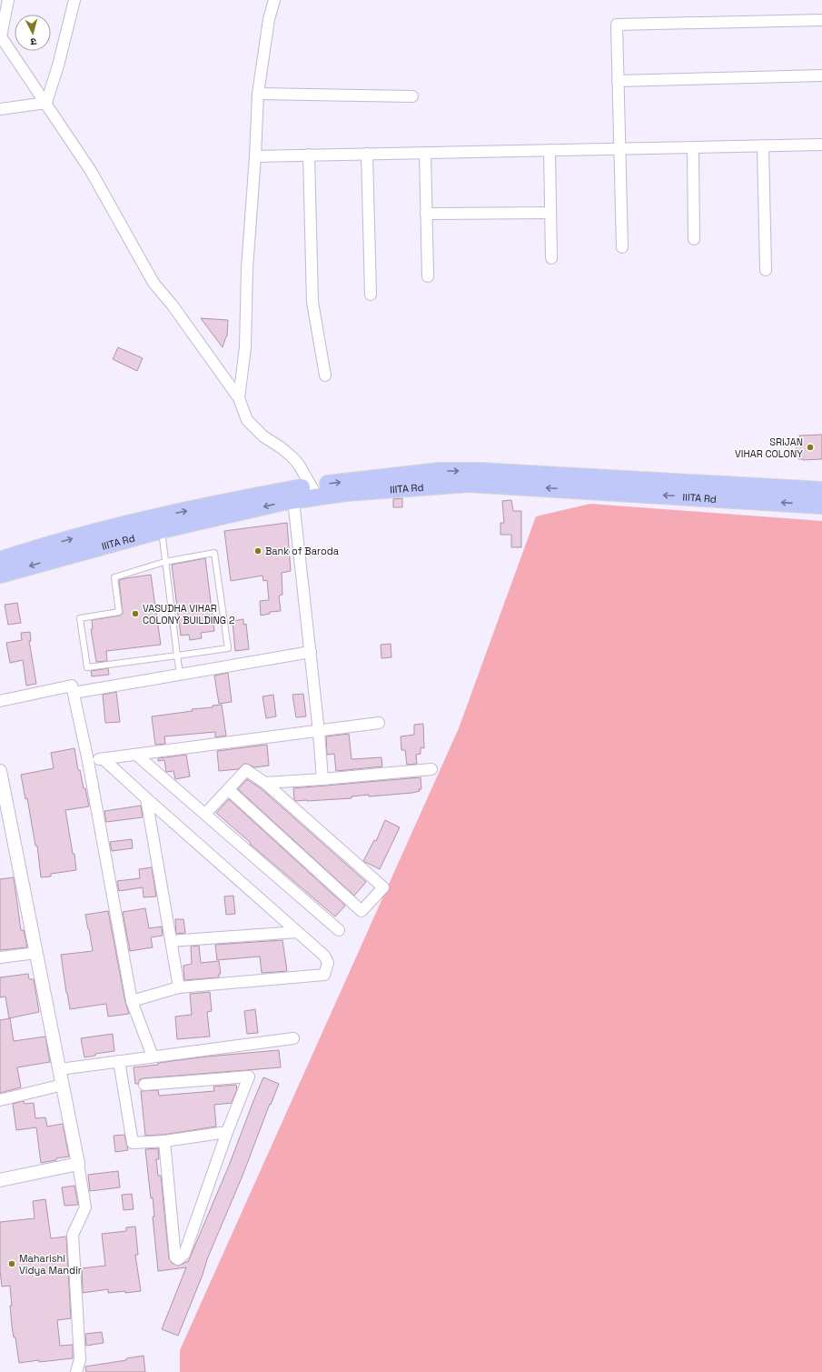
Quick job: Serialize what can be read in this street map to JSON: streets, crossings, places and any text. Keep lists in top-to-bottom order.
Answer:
{
  "streets": {
    "main road": ["IIITA Rd"]
  },
  "places": [
    "SRIJAN VIHAR COLONY",
    "Bank of Baroda",
    "VASUDHA VIHAR COLONY BUILDING 2",
    "Maharishi Vidya Mandir"
  ],
  "north": "bottom"
}
